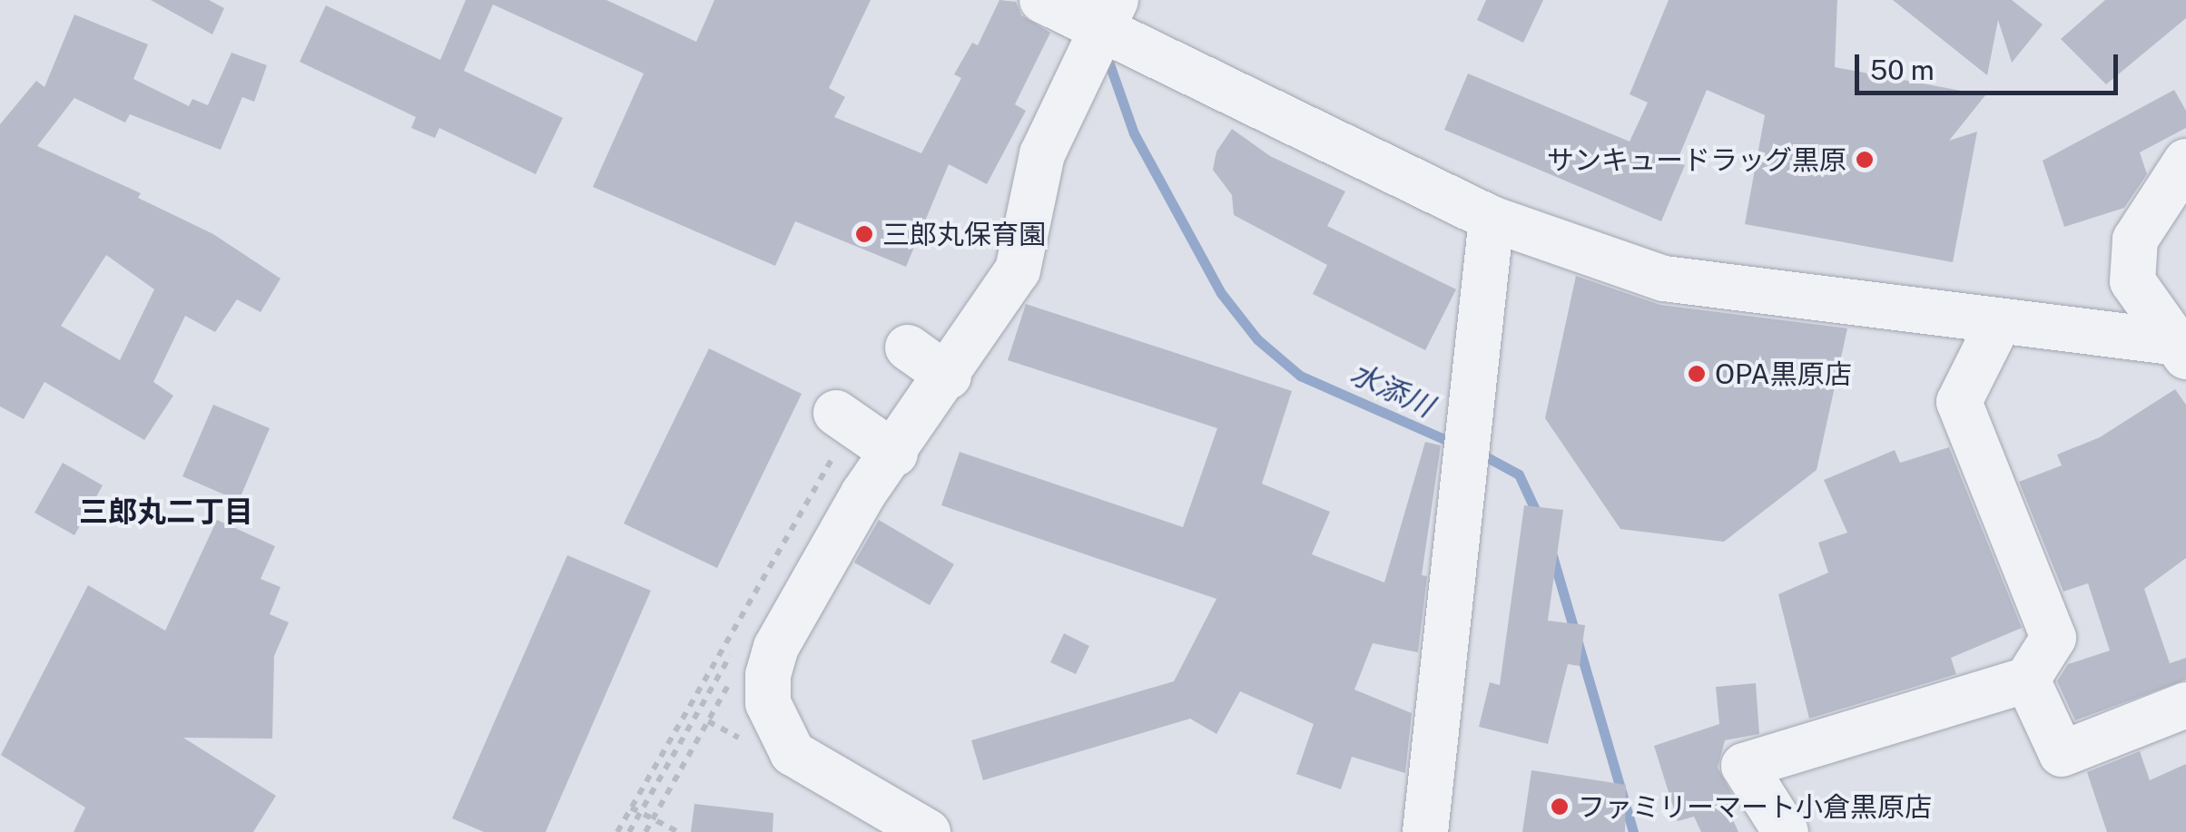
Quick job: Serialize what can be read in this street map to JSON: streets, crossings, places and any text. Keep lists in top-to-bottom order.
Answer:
{
  "districts": ["三郎丸二丁目"],
  "water": ["水添川"],
  "places": [
    "サンキュードラッグ黒原",
    "三郎丸保育園",
    "OPA黒原店",
    "ファミリーマート小倉黒原店"
  ],
  "scale_bar": "50 m"
}
